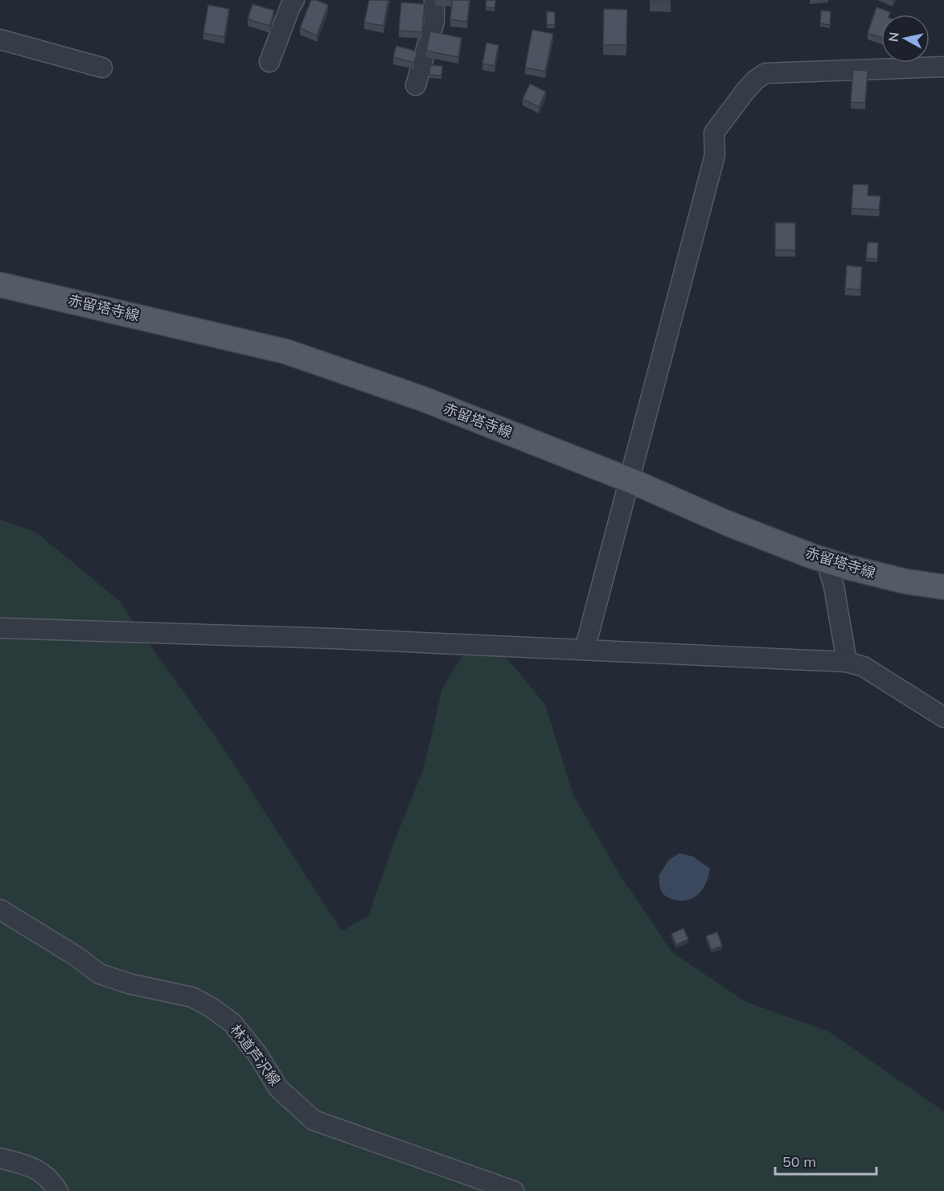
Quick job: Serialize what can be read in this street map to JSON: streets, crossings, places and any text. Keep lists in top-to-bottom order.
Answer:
{
  "streets": {
    "main road": ["赤留塔寺線"],
    "street": ["林道芦沢線"]
  },
  "scale_bar": "50 m",
  "north": "left"
}
